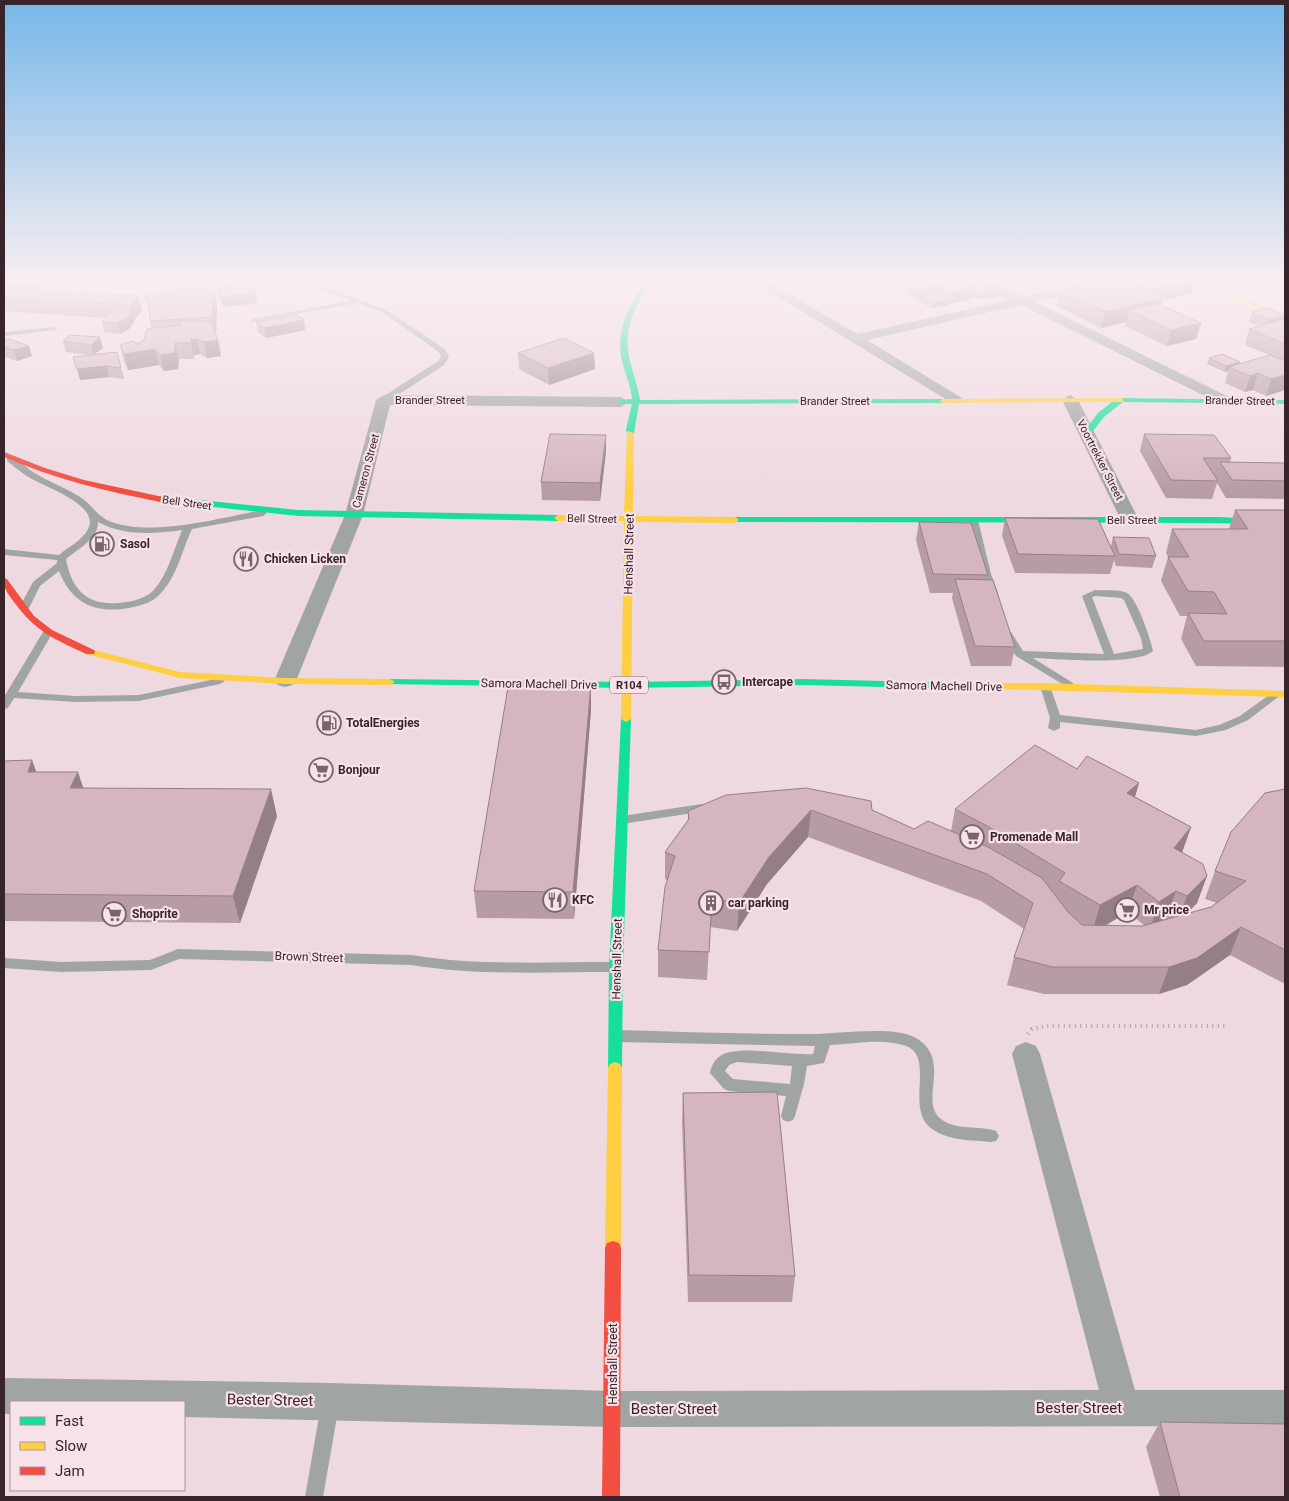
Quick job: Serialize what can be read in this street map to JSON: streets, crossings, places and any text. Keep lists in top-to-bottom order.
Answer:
{
  "streets": {
    "main road": [
      "Brander Street",
      "Bell Street",
      "Henshall Street",
      "Samora Machell Drive",
      "R104"
    ],
    "street": ["Voortrekker Street", "Cameron Street", "Bester Street"],
    "lane": ["Brown Street"]
  },
  "crossings": [
    ["Brander Street", "Voortrekker Street"],
    ["Brander Street", "Cameron Street"],
    ["Brander Street", "Henshall Street"],
    ["Voortrekker Street", "Bell Street"],
    ["Cameron Street", "Bell Street"],
    ["Cameron Street", "Samora Machell Drive"],
    ["Bell Street", "Henshall Street"],
    ["Henshall Street", "Samora Machell Drive"],
    ["Henshall Street", "Brown Street"],
    ["Henshall Street", "Bester Street"]
  ],
  "places": {
    "fuel station": ["Sasol", "TotalEnergies"],
    "restaurant": ["Chicken Licken", "KFC"],
    "bus stop": ["Intercape"],
    "supermarket": [
      "Bonjour",
      "Promenade Mall",
      "Mr price",
      "Shoprite"
    ],
    "building": ["car parking"]
  },
  "legend": ["Fast", "Slow", "Jam"]
}
